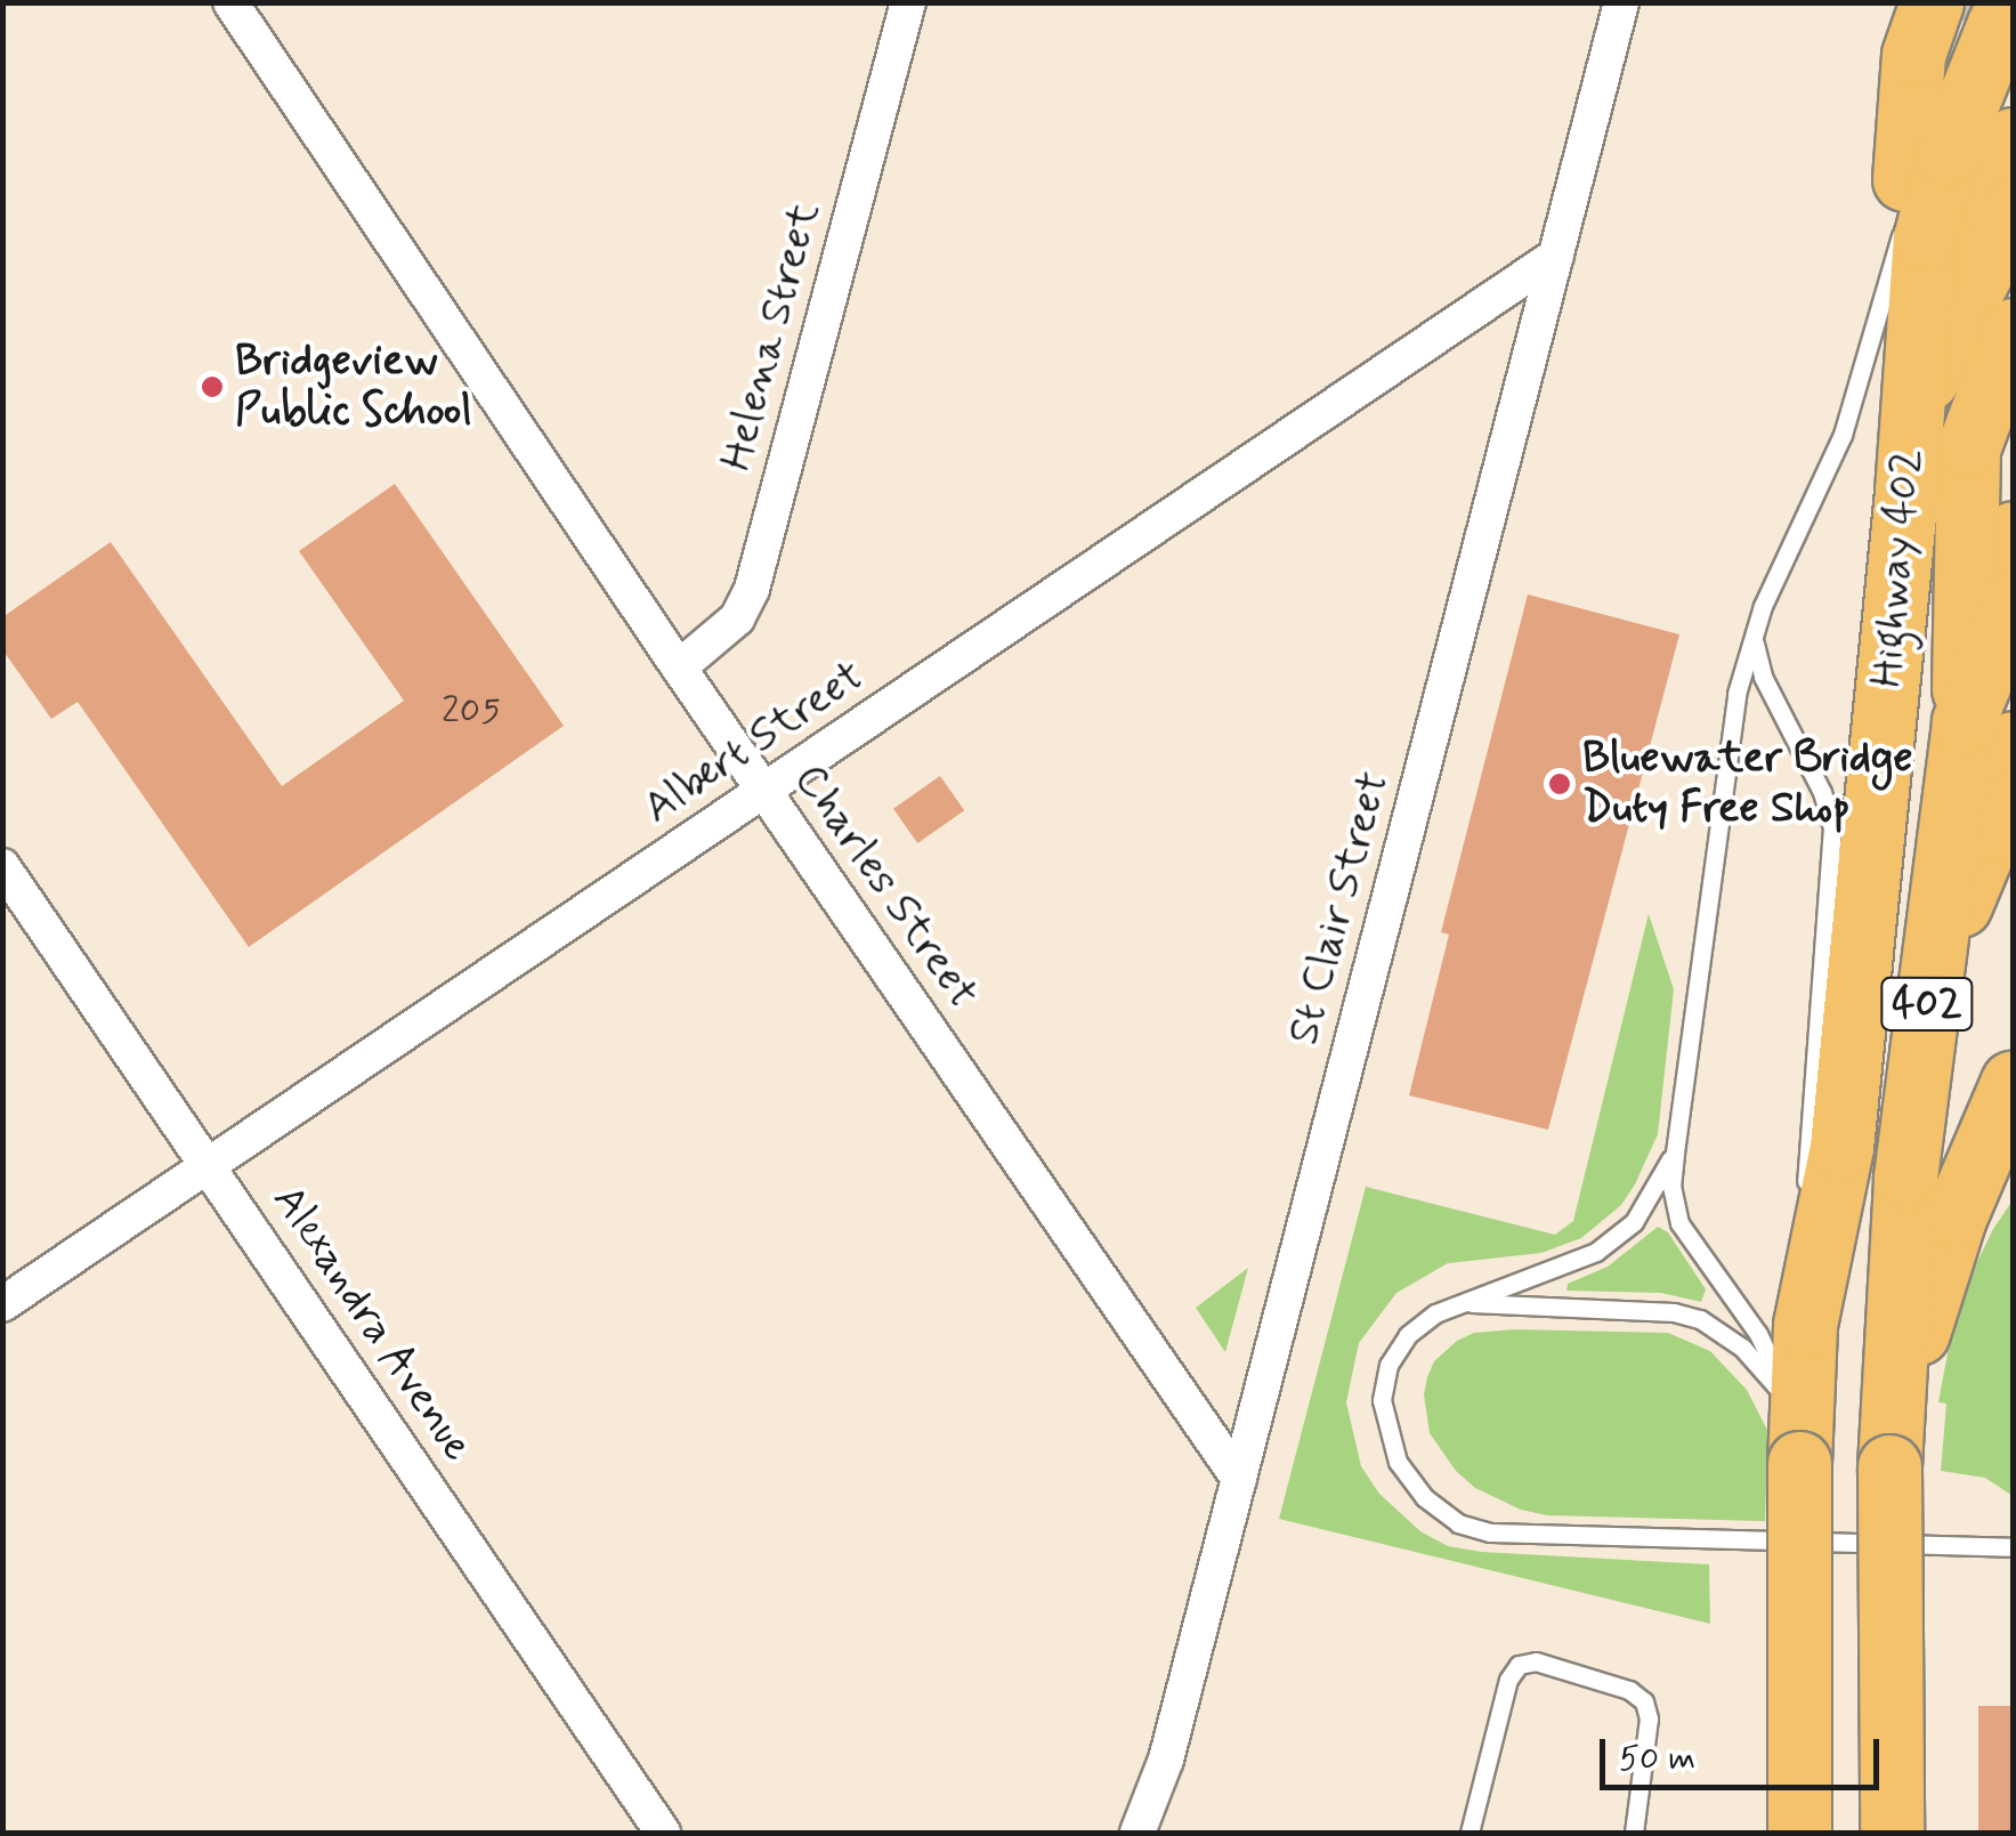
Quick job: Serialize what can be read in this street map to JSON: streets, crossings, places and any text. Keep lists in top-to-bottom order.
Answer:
{
  "streets": {
    "highway": ["Highway 402", "402"],
    "street": [
      "Helena Street",
      "Albert Street",
      "Charles Street",
      "St Clair Street",
      "Alexandra Avenue"
    ]
  },
  "crossings": [
    ["Helena Street", "Charles Street"],
    ["Highway 402", "402"],
    ["Albert Street", "Charles Street"],
    ["Albert Street", "St Clair Street"],
    ["Albert Street", "Alexandra Avenue"],
    ["Charles Street", "St Clair Street"]
  ],
  "places": ["Bridgeview Public School", "Bluewater Bridge Duty Free Shop"],
  "house_numbers": ["205"],
  "scale_bar": "50 m"
}
